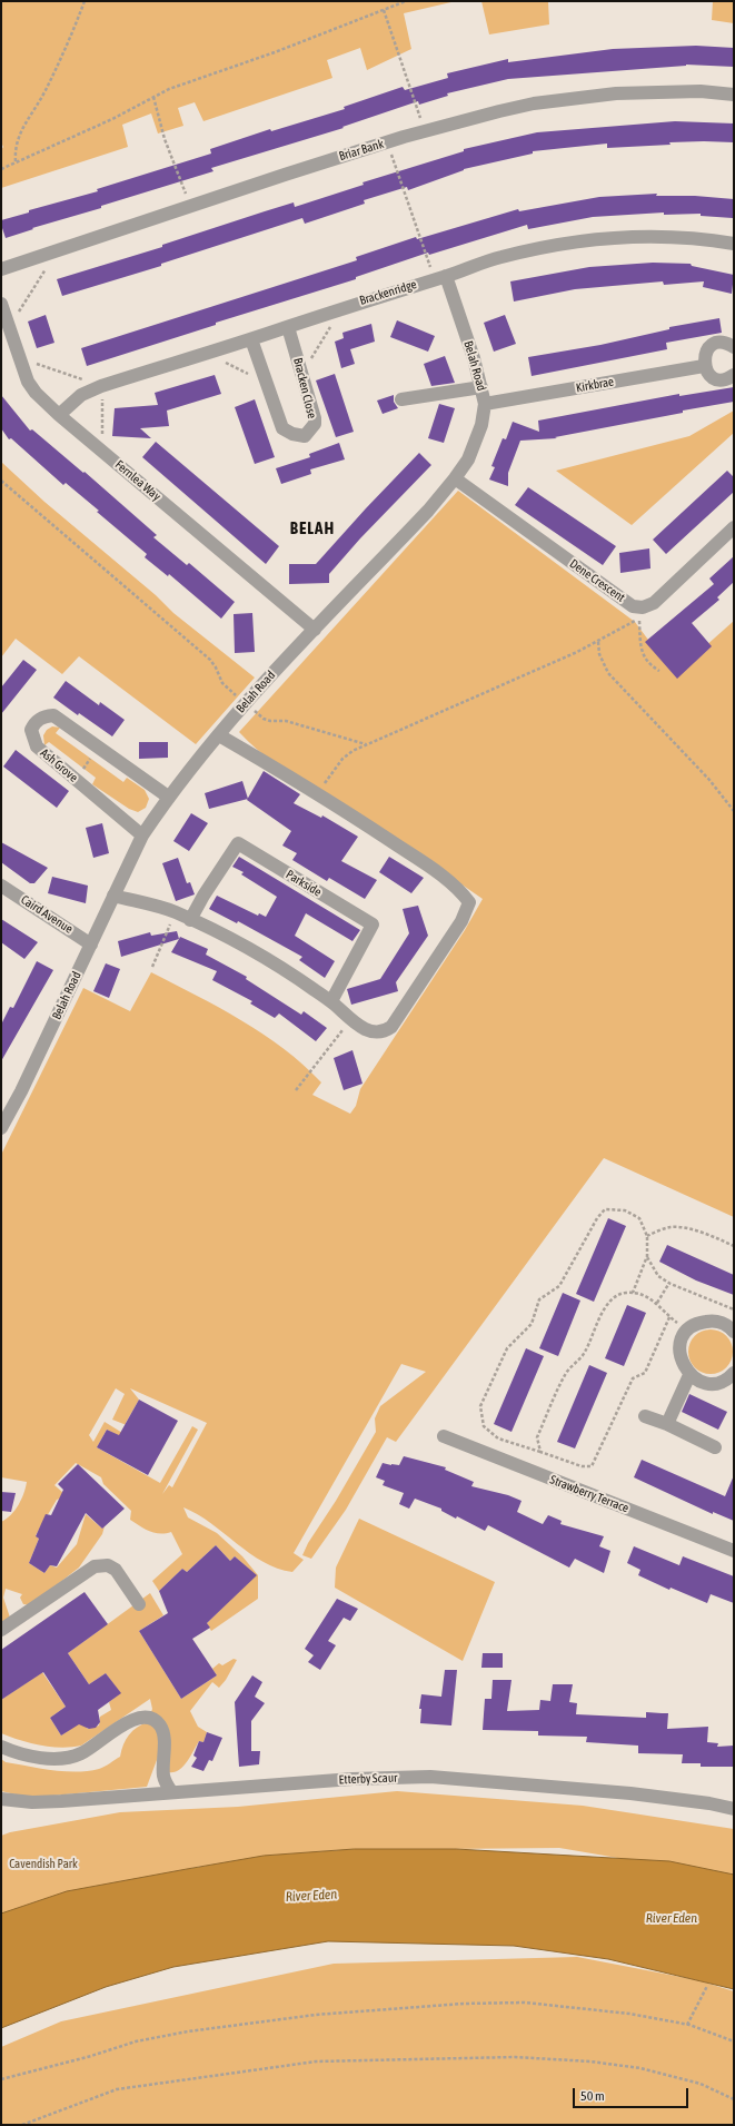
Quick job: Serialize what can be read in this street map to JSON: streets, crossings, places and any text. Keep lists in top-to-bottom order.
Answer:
{
  "streets": {
    "street": [
      "Briar Bank",
      "Brackenridge",
      "Belah Road",
      "Kirkbrae",
      "Bracken Close",
      "Fernlea Way",
      "Dene Crescent",
      "Ash Grove",
      "Parkside",
      "Caird Avenue",
      "Strawberry Terrace",
      "Etterby Scaur"
    ]
  },
  "crossings": [
    ["Brackenridge", "Belah Road"],
    ["Brackenridge", "Bracken Close"],
    ["Brackenridge", "Fernlea Way"],
    ["Belah Road", "Kirkbrae"],
    ["Belah Road", "Fernlea Way"],
    ["Belah Road", "Dene Crescent"],
    ["Belah Road", "Ash Grove"],
    ["Belah Road", "Caird Avenue"]
  ],
  "districts": ["BELAH"],
  "water": ["River Eden"],
  "parks": ["Cavendish Park"],
  "scale_bar": "50 m"
}
